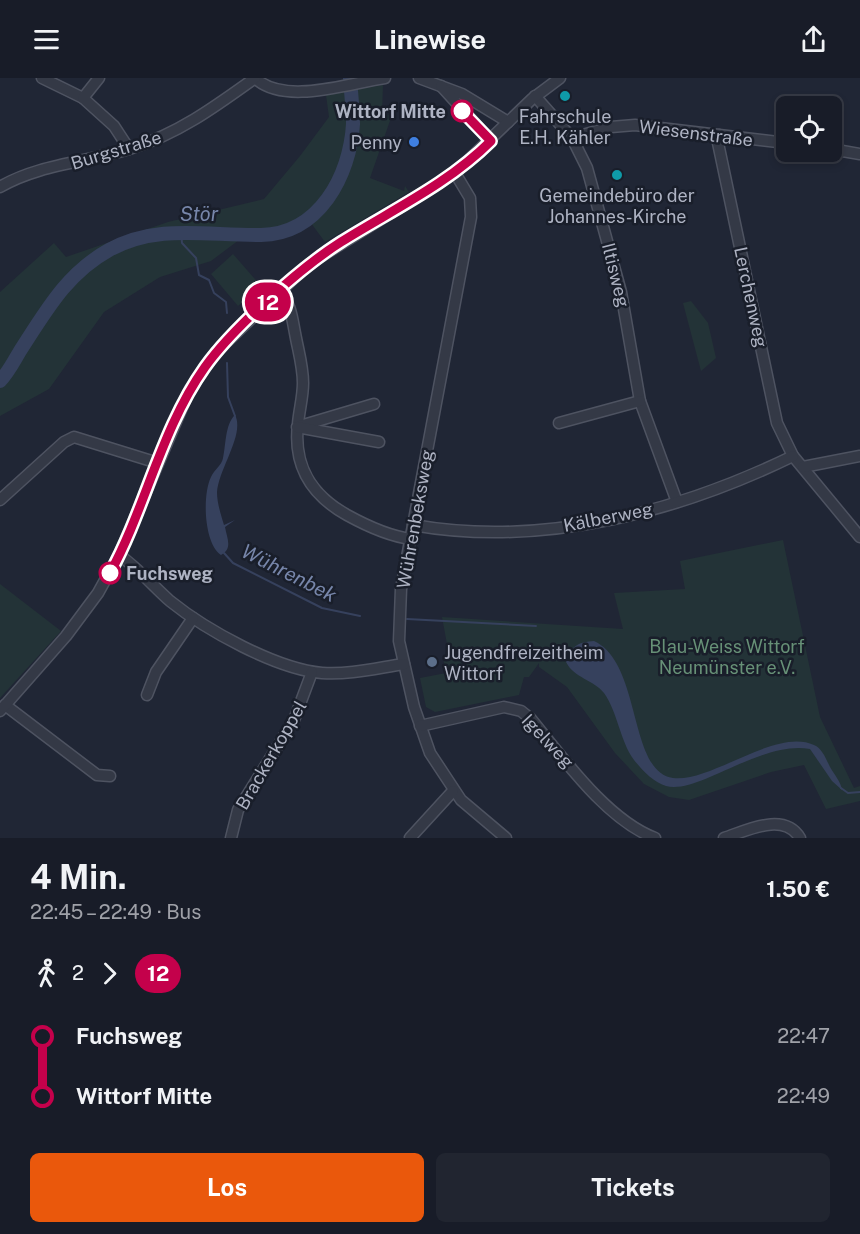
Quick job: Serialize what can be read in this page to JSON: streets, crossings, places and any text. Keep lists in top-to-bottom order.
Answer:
{
  "streets": {
    "street": [
      "Wiesenstraße",
      "Burgstraße",
      "Iltisweg",
      "Lerchenweg",
      "Kälberweg",
      "Wührenbeksweg",
      "Igelweg",
      "Brackerkoppel"
    ]
  },
  "crossings": [
    ["Wiesenstraße", "Iltisweg"],
    ["Wiesenstraße", "Lerchenweg"],
    ["Iltisweg", "Kälberweg"],
    ["Lerchenweg", "Kälberweg"],
    ["Kälberweg", "Wührenbeksweg"],
    ["Wührenbeksweg", "Igelweg"]
  ],
  "water": ["Stör", "Wührenbek"],
  "parks": ["Blau-Weiss Wittorf Neumünster e.V."],
  "places": [
    "Fahrschule E.H. Kähler",
    "Wittorf Mitte",
    "Penny",
    "Gemeindebüro der Johannes-Kirche",
    "Fuchsweg",
    "Jugendfreizeitheim Wittorf"
  ],
  "lines": ["bus line 12"],
  "page": {
    "header": "Linewise",
    "on_map": "12",
    "heading": ["4 Min.", "22:45 – 22:49 · Bus", "1.50 €"],
    "legs": ["2", "12"],
    "list": [
      {
        "name": "Fuchsweg",
        "value": "22:47"
      },
      {
        "name": "Wittorf Mitte",
        "value": "22:49"
      }
    ],
    "buttons": ["Los", "Tickets"]
  }
}
